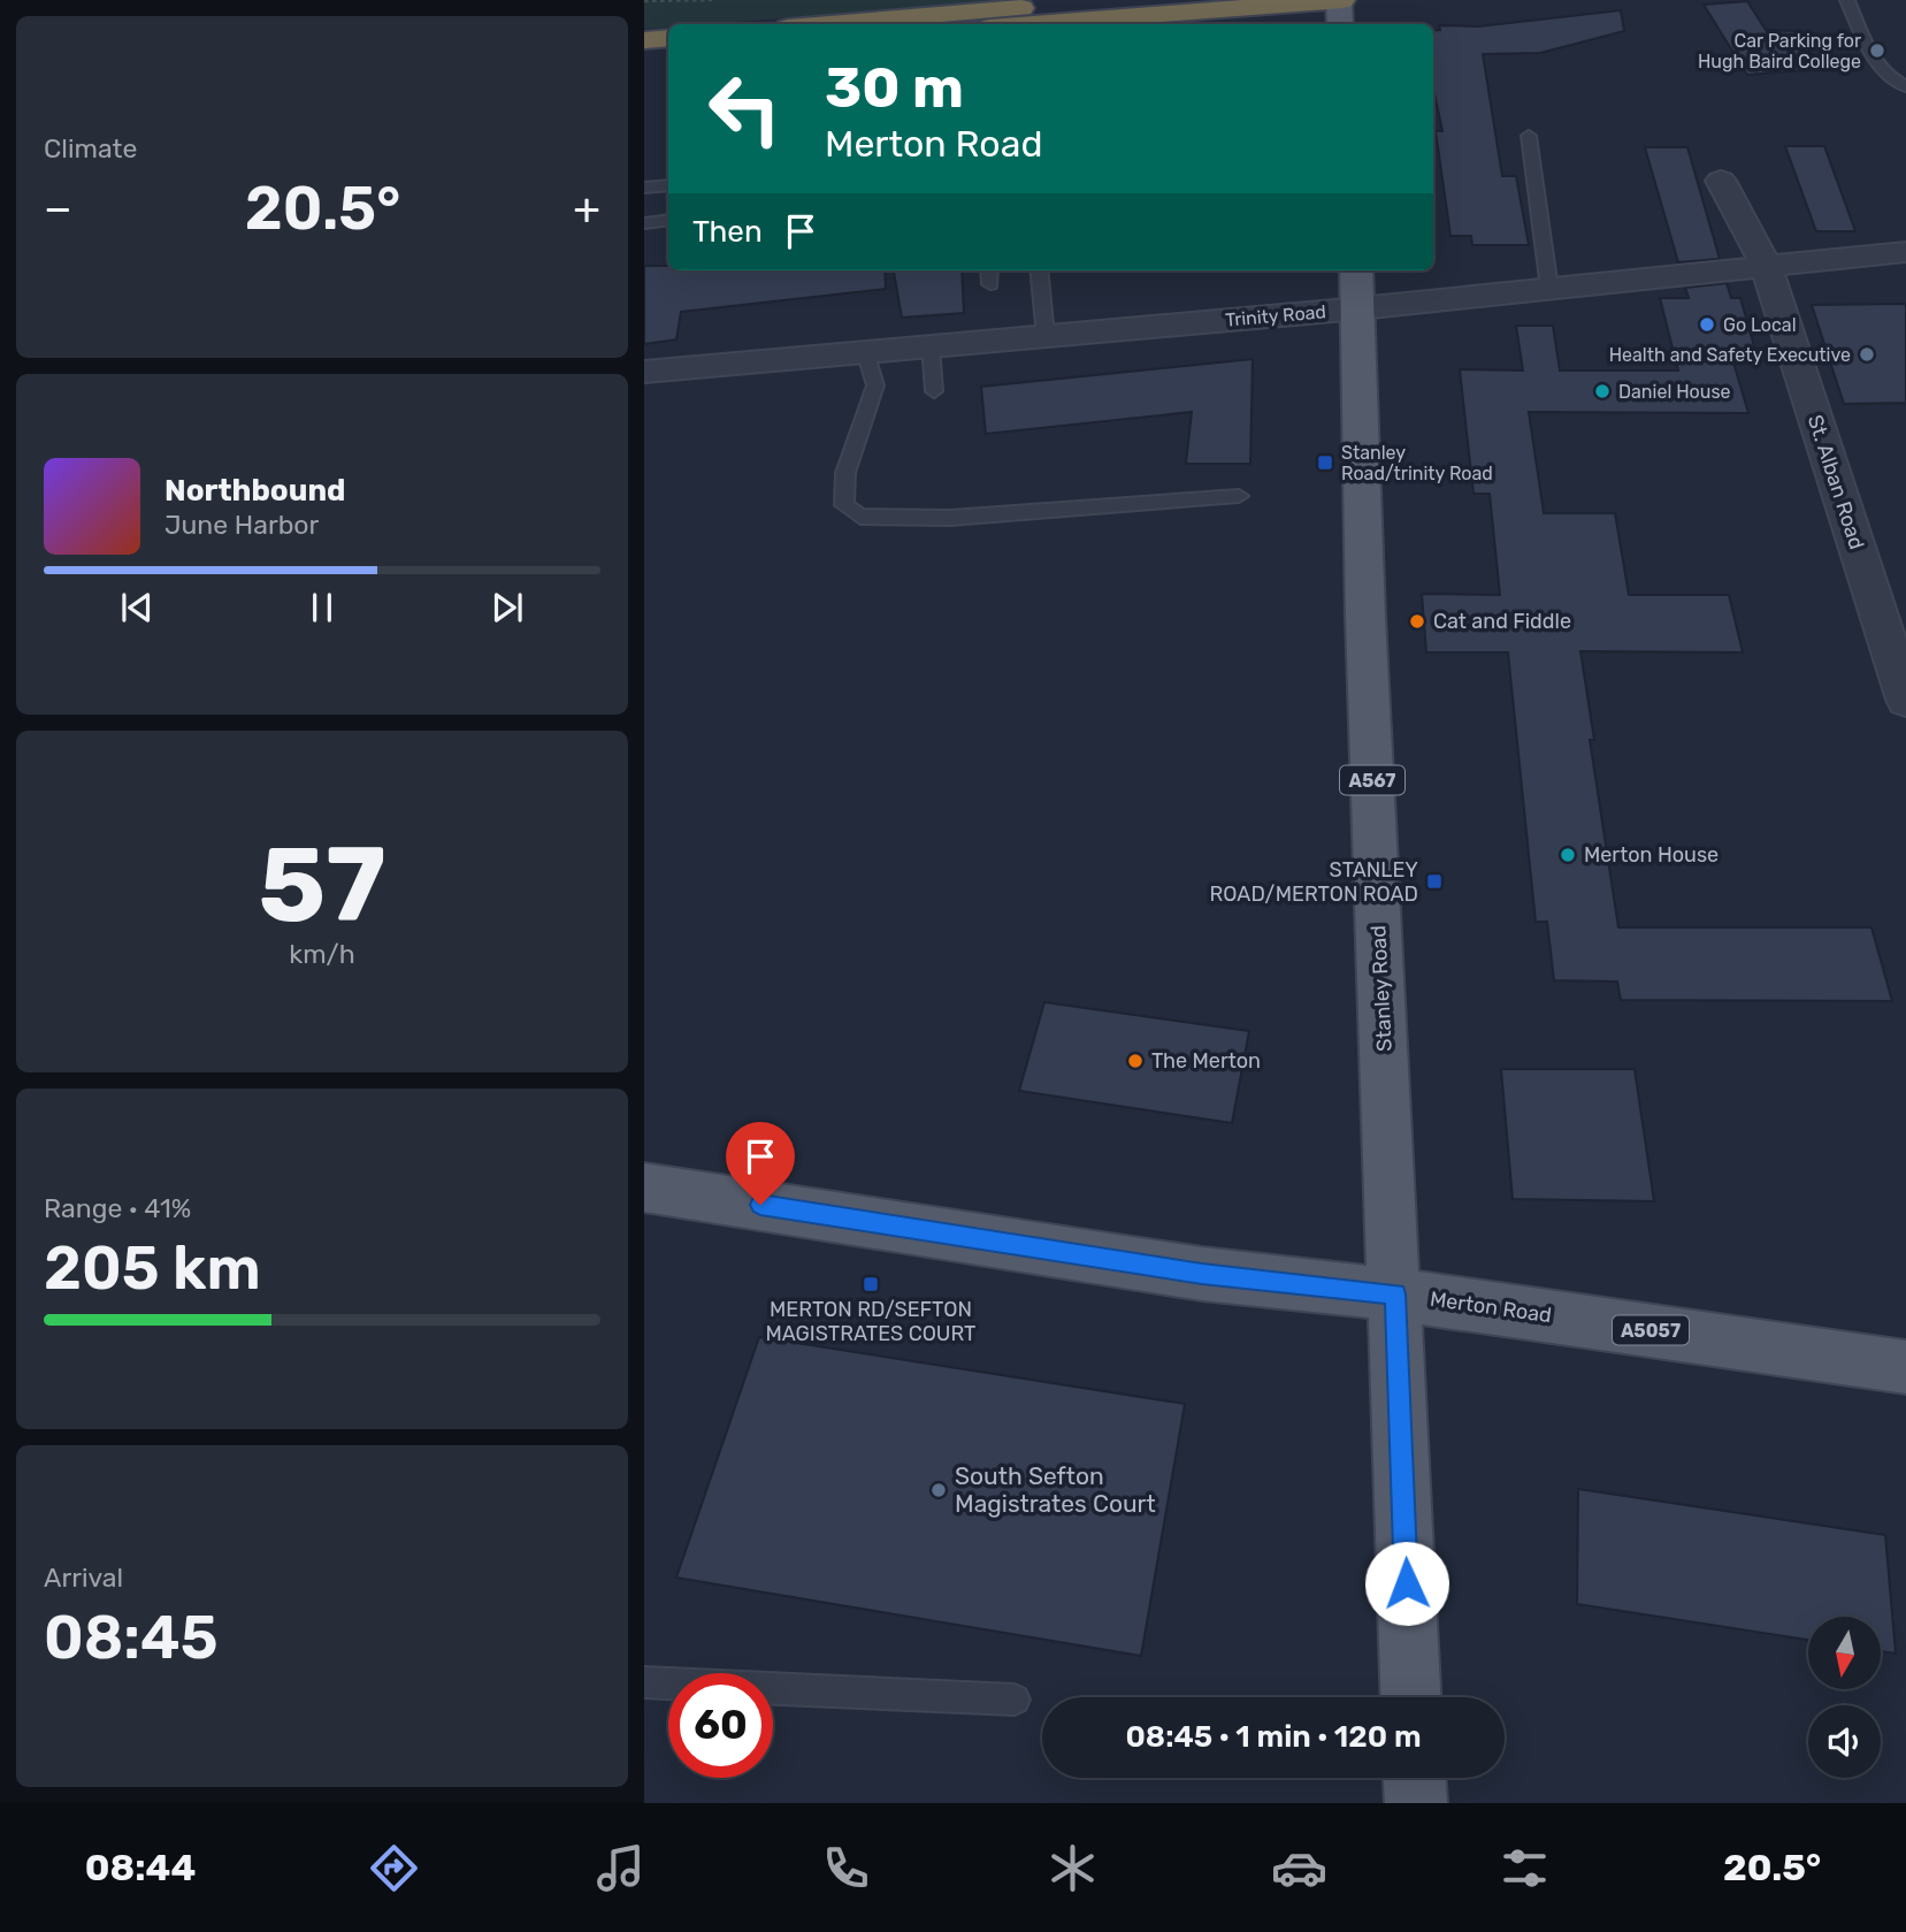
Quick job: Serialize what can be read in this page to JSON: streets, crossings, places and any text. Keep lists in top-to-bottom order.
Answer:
{
  "streets": {
    "main road": [
      "A567",
      "Stanley Road",
      "Merton Road",
      "A5057"
    ],
    "street": ["Trinity Road", "St. Alban Road"]
  },
  "crossings": [
    ["Trinity Road", "St. Alban Road"],
    ["Trinity Road", "Stanley Road"],
    ["Stanley Road", "Merton Road"]
  ],
  "places": {
    "other": [
      "Car Parking for Hugh Baird College",
      "Go Local",
      "Health and Safety Executive",
      "Daniel House",
      "Cat and Fiddle",
      "Merton House",
      "The Merton",
      "South Sefton Magistrates Court"
    ],
    "transit": ["Stanley Road/trinity Road", "STANLEY ROAD/MERTON ROAD", "MERTON RD/SEFTON MAGISTRATES COURT"]
  },
  "north": "bottom",
  "page": {
    "tile": [
      "Climate",
      ["57", "km/h"],
      ["Range · 41%", "205 km"],
      ["Arrival", "08:45"]
    ],
    "turn": ["30 m", "Merton Road"],
    "heat": ["−", "20.5°", "+"],
    "then": "Then",
    "song": ["Northbound", "June Harbor"],
    "limit": "60",
    "trip": "08:45 · 1 min · 120 m",
    "tabs": ["08:44", "20.5°"]
  }
}
